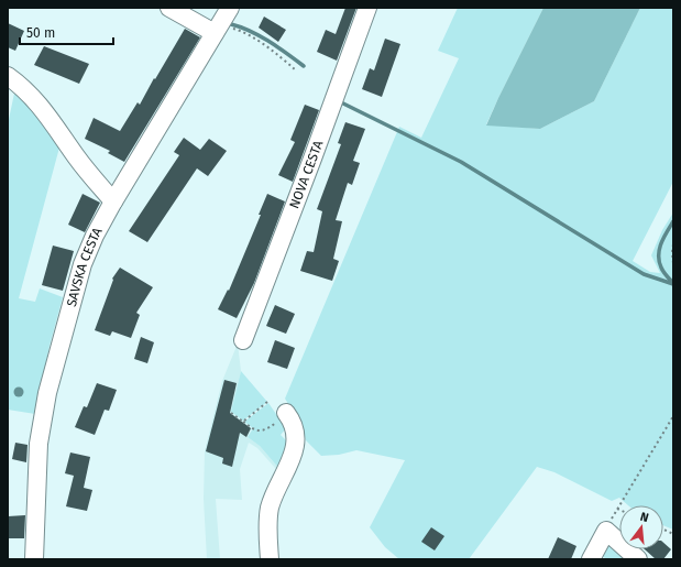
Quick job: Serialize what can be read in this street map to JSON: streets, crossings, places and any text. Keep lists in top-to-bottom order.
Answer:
{
  "streets": {
    "street": ["NOVA CESTA", "SAVSKA CESTA"]
  },
  "scale_bar": "50 m",
  "north": "top"
}
